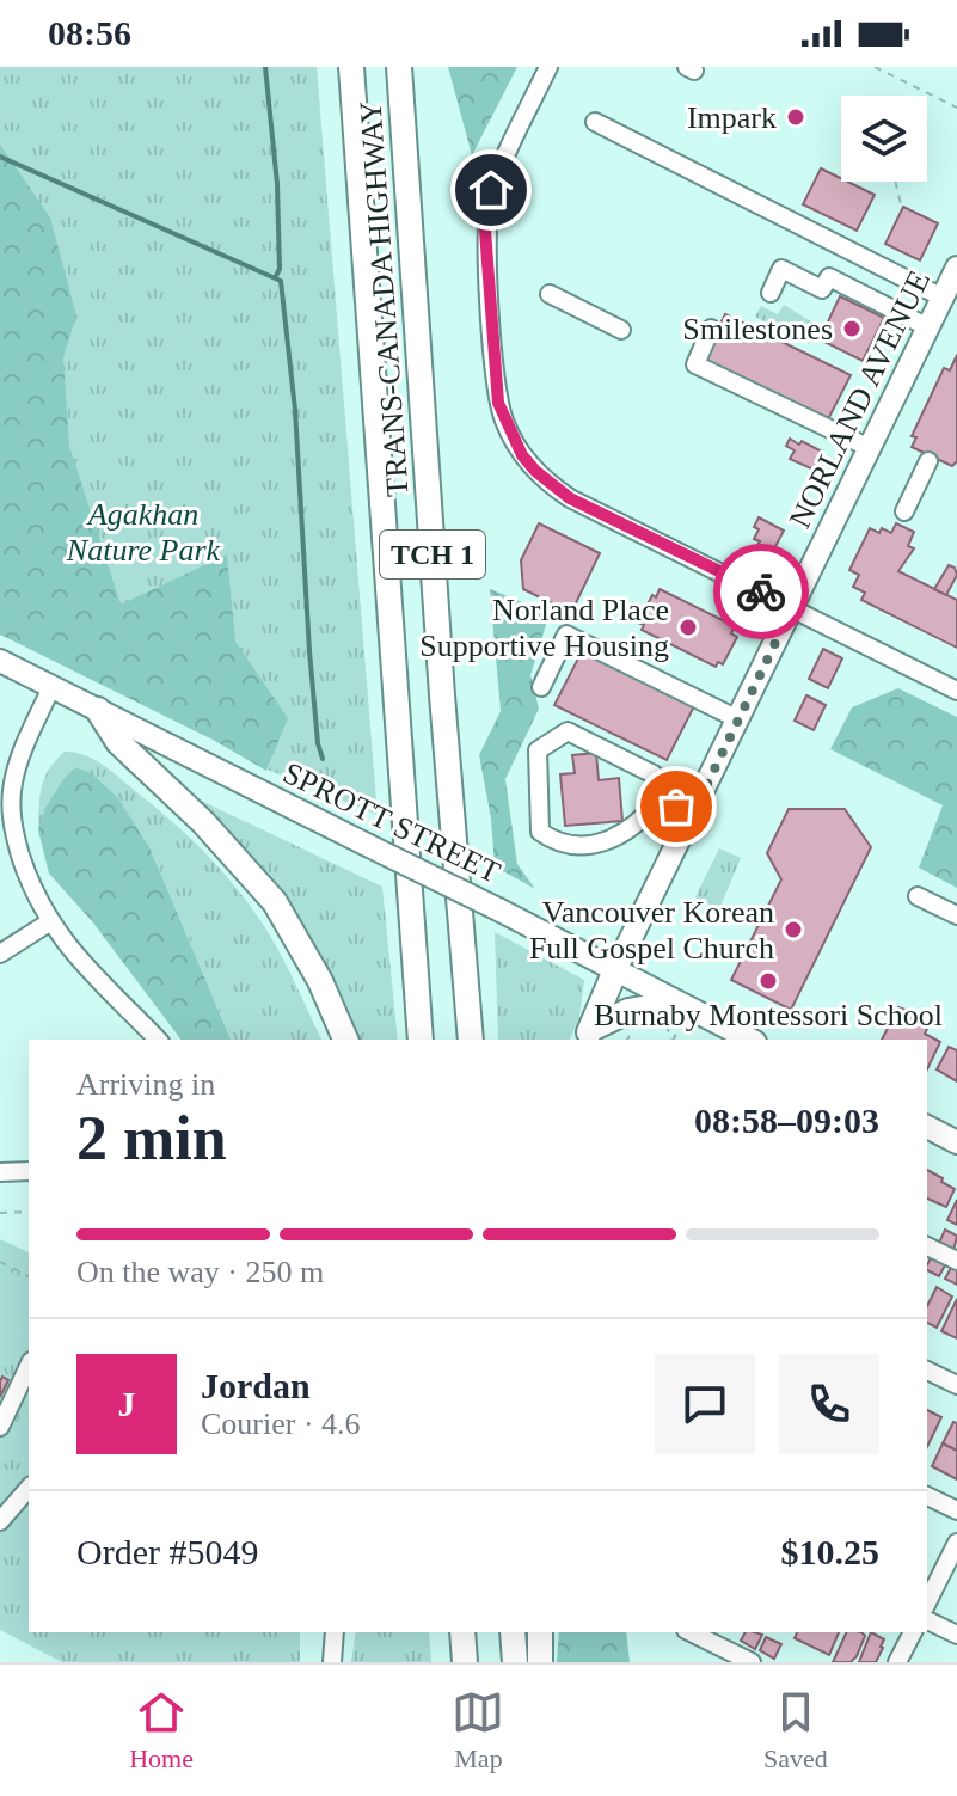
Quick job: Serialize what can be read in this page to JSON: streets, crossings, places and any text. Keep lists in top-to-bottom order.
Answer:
{
  "streets": {
    "highway": ["TRANS-CANADA HIGHWAY", "TCH 1"],
    "main road": ["NORLAND AVENUE", "SPROTT STREET"]
  },
  "crossings": [
    ["NORLAND AVENUE", "SPROTT STREET"]
  ],
  "parks": ["Agakhan Nature Park"],
  "places": [
    "Impark",
    "Smilestones",
    "Norland Place Supportive Housing",
    "Vancouver Korean Full Gospel Church",
    "Burnaby Montessori School"
  ],
  "page": {
    "status": "08:56",
    "heading": ["2 min", "Arriving in", "08:58–09:03"],
    "panel": [
      "Jordan",
      "Courier · 4.6",
      "Order #5049",
      "$10.25"
    ],
    "bar": "On the way · 250 m",
    "round": "J",
    "tabs": ["Home", "Map", "Saved"]
  }
}
